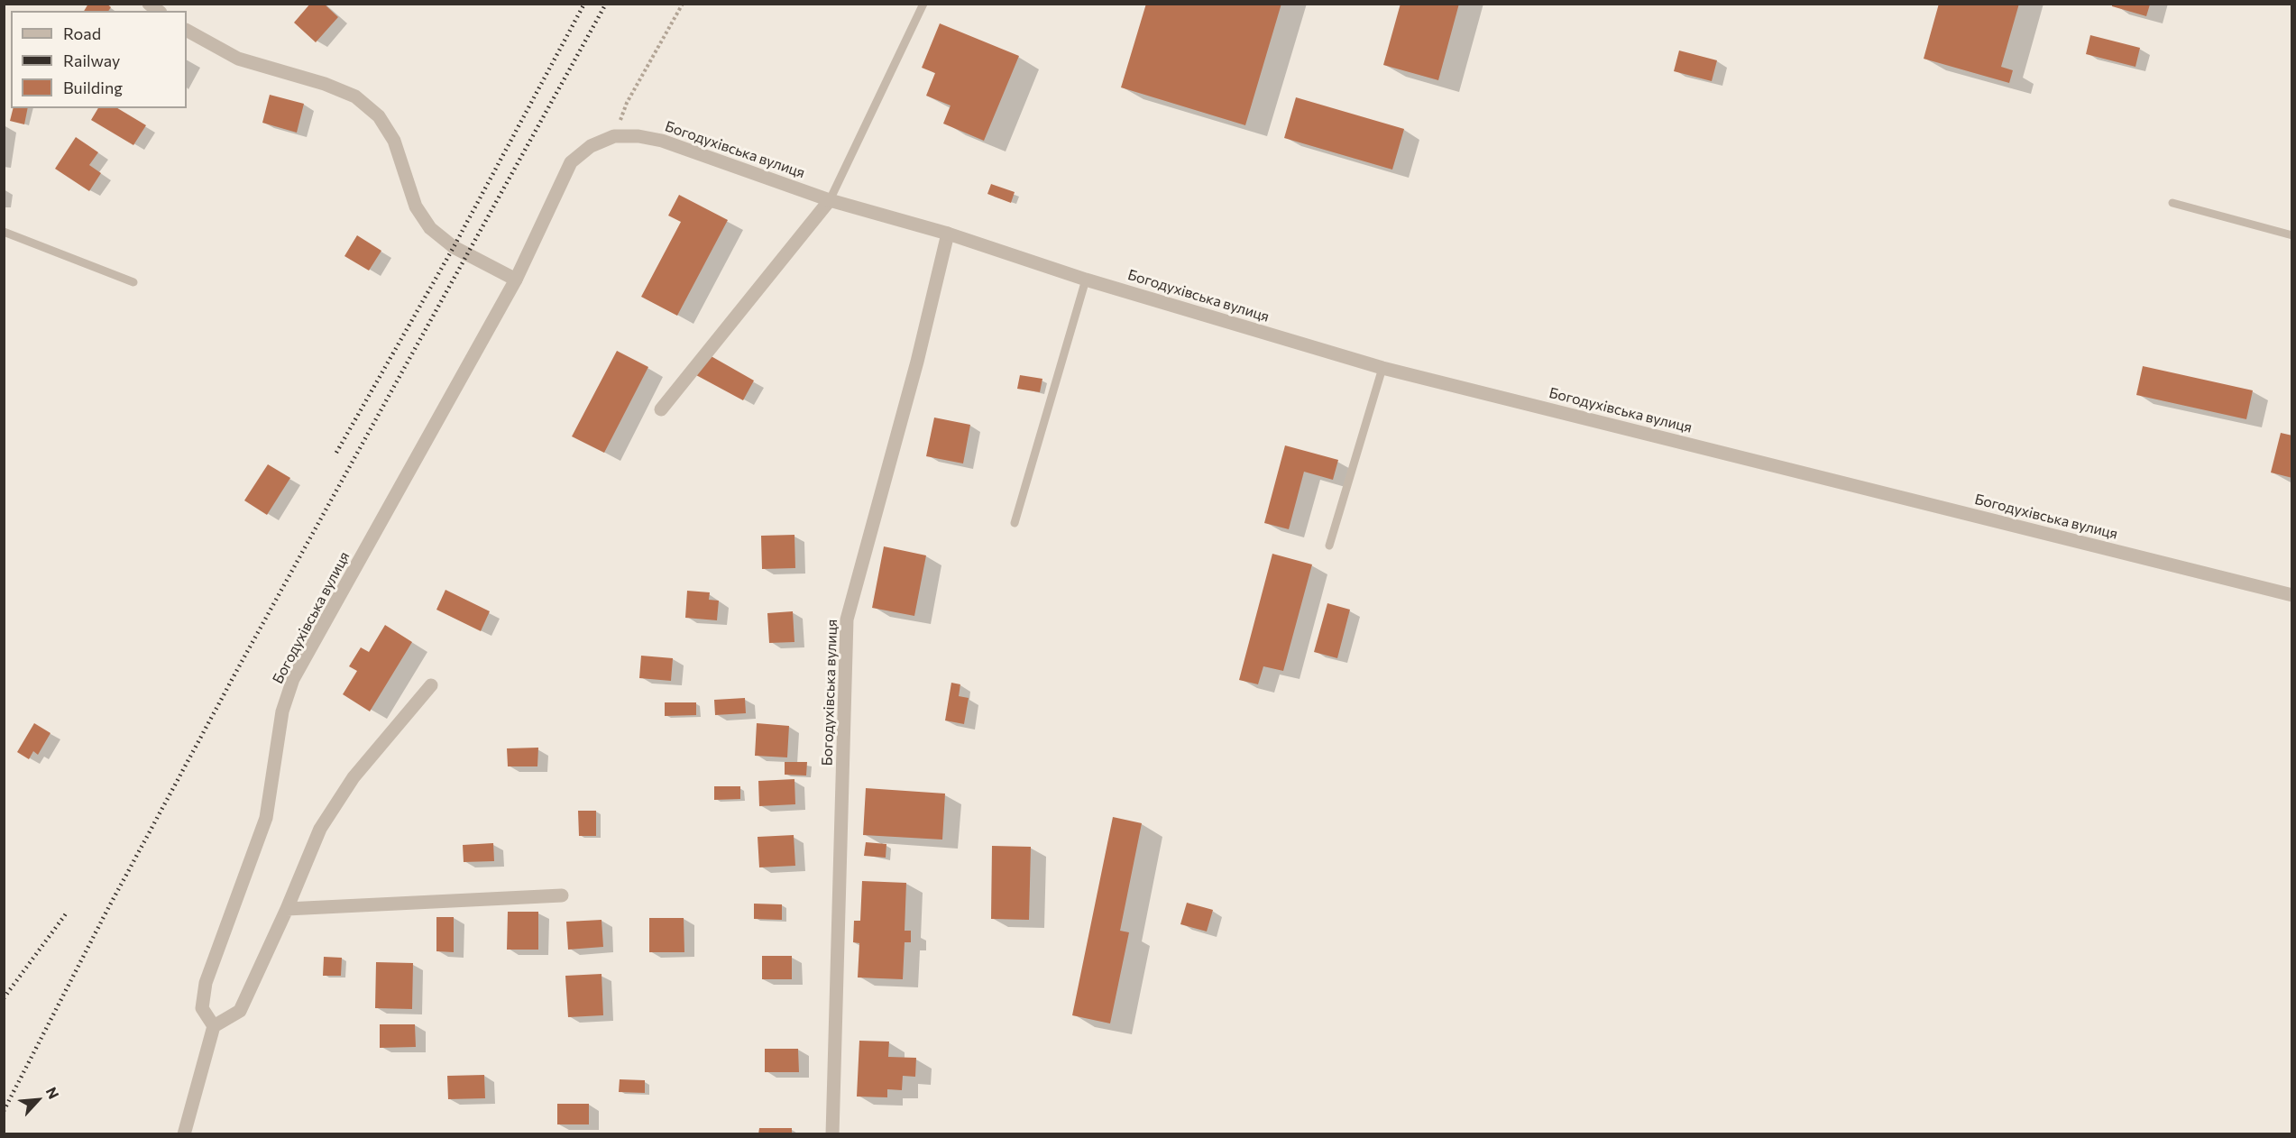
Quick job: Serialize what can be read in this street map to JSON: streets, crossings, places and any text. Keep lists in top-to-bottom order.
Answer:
{
  "streets": {
    "street": ["Богодухівська вулиця"]
  },
  "legend": ["Road", "Railway", "Building"],
  "north": "top right"
}
